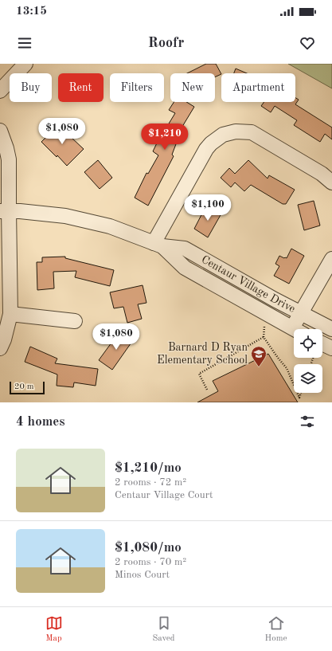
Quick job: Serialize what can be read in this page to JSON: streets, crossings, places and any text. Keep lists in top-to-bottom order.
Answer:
{
  "streets": {
    "street": ["Centaur Village Drive"]
  },
  "places": {
    "school or university": ["Barnard D Ryan Elementary School"]
  },
  "scale_bar": "20 m",
  "page": {
    "status": "13:15",
    "header": "Roofr",
    "chip": [
      "Buy",
      "Rent",
      "Filters",
      "New",
      "Apartment"
    ],
    "price": [
      "$1,080",
      "$1,210",
      "$1,100",
      "$1,080"
    ],
    "scale": "20 m",
    "heading": "4 homes",
    "list": [
      {
        "name": "$1,210/mo",
        "note": "2 rooms · 72 m² · Centaur Village Court"
      },
      {
        "name": "$1,080/mo",
        "note": "2 rooms · 70 m² · Minos Court"
      }
    ],
    "tabs": ["Map", "Saved", "Home"]
  }
}
